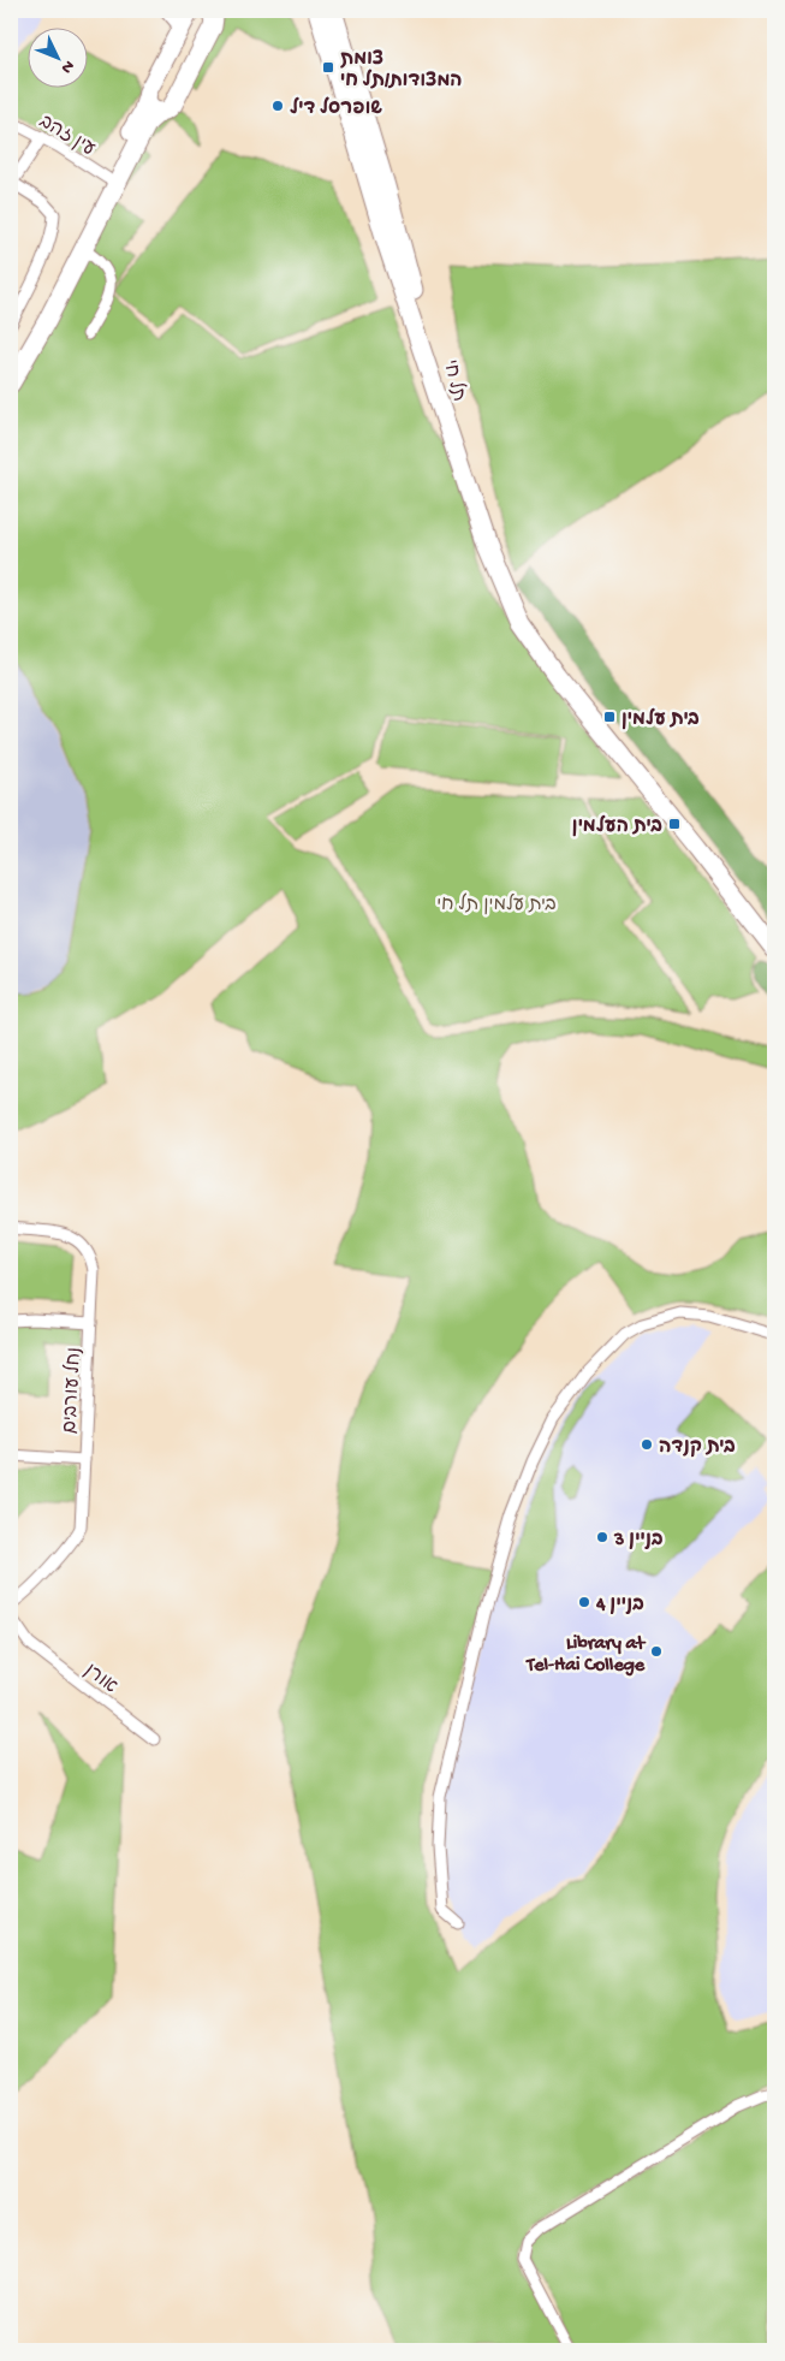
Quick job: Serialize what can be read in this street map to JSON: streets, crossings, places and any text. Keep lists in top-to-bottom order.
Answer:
{
  "streets": {
    "highway": ["תל חי"],
    "street": ["עין זהב", "נחל עורבים", "אורן"]
  },
  "crossings": [
    ["נחל עורבים", "אורן"]
  ],
  "parks": ["בית עלמין תל חי"],
  "places": {
    "transit": ["צומת המצודות/תל חי", "בית עלמין", "בית העלמין"],
    "other": [
      "שופרסל דיל",
      "בית קנדה",
      "בניין 3",
      "בניין 4",
      "Library at Tel-Hai College"
    ]
  },
  "north": "bottom right"
}
